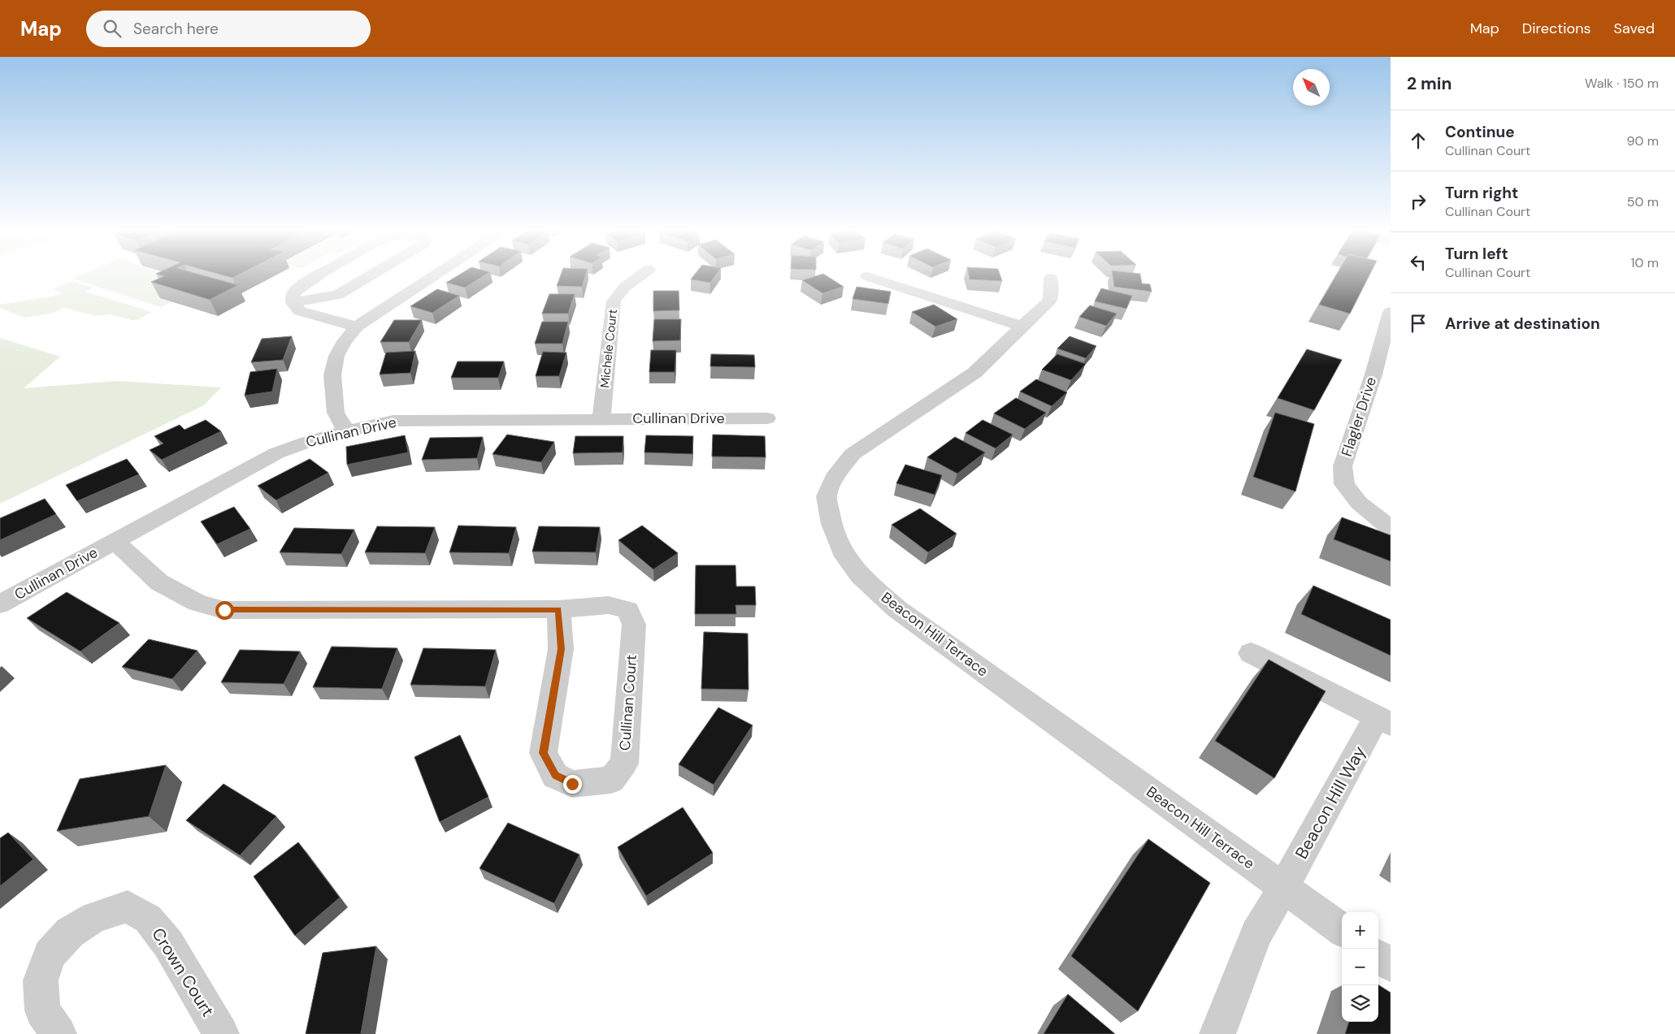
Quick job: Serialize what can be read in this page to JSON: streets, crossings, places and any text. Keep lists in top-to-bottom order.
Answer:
{
  "streets": {
    "street": [
      "Michele Court",
      "Flagler Drive",
      "Cullinan Drive",
      "Beacon Hill Terrace",
      "Cullinan Court",
      "Beacon Hill Way",
      "Crown Court"
    ]
  },
  "crossings": [
    ["Michele Court", "Cullinan Drive"],
    ["Cullinan Drive", "Cullinan Court"],
    ["Beacon Hill Terrace", "Beacon Hill Way"]
  ],
  "north": "top left",
  "page": {
    "header": "Map",
    "search": "Search here",
    "nav": ["Map", "Directions", "Saved"],
    "heading": ["2 min", "Walk · 150 m"],
    "list": [
      ["Continue", "Cullinan Court", "90 m"],
      ["Turn right", "Cullinan Court", "50 m"],
      ["Turn left", "Cullinan Court", "10 m"],
      "Arrive at destination"
    ],
    "map_buttons": ["+", "−"]
  }
}
